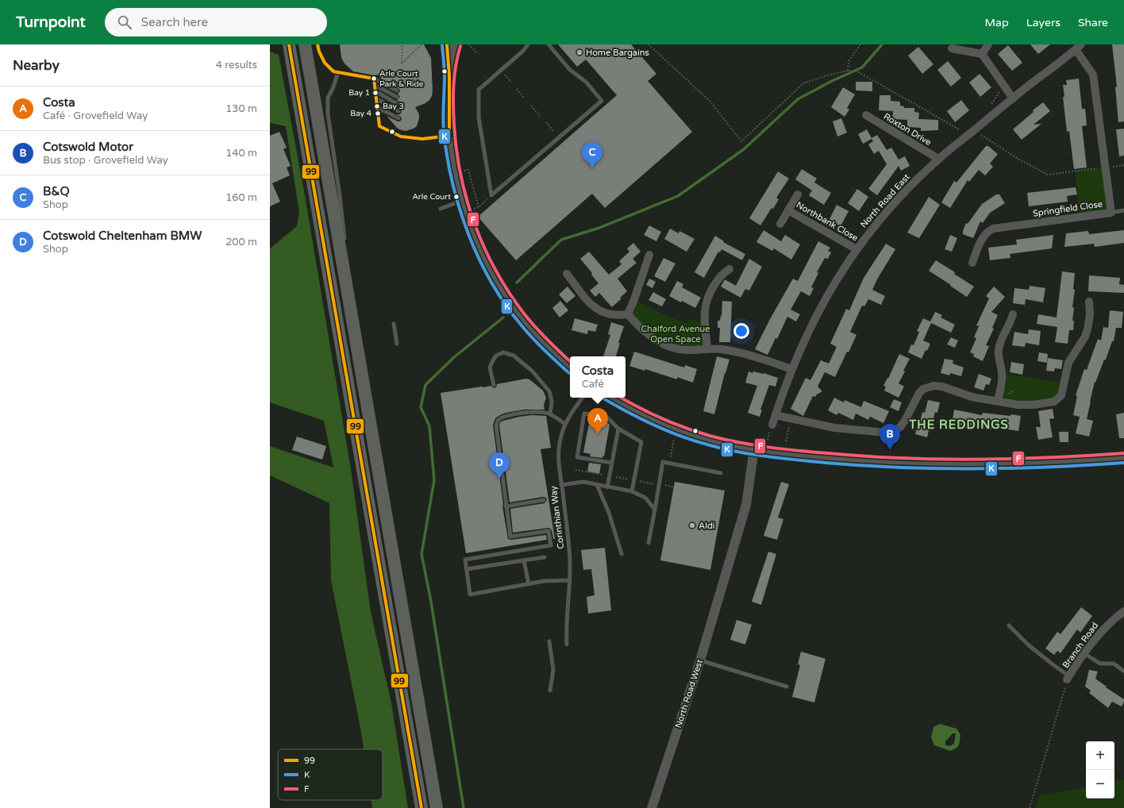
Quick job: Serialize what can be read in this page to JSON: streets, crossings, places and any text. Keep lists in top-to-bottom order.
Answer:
{
  "streets": {
    "street": [
      "Roxton Drive",
      "North Road East",
      "Springfield Close",
      "Northbank Close",
      "Branch Road",
      "North Road West"
    ],
    "lane": ["Corinthian Way"]
  },
  "crossings": [
    ["Roxton Drive", "North Road East"],
    ["North Road East", "Springfield Close"],
    ["North Road East", "Northbank Close"]
  ],
  "districts": ["THE REDDINGS"],
  "parks": ["Chalford Avenue Open Space"],
  "places": [
    "Home Bargains",
    "Arle Court Park & Ride",
    "Bay 1",
    "Bay 3",
    "Bay 4",
    "Arle Court",
    "Aldi"
  ],
  "lines": ["transit line 99", "transit line K", "transit line F"],
  "legend": ["99", "K", "F"],
  "page": {
    "header": "Turnpoint",
    "search": "Search here",
    "nav": ["Map", "Layers", "Share"],
    "heading": ["Nearby", "4 results"],
    "list": [
      {
        "mark": "A",
        "name": "Costa",
        "note": "Café · Grovefield Way",
        "value": "130 m"
      },
      {
        "mark": "B",
        "name": "Cotswold Motor",
        "note": "Bus stop · Grovefield Way",
        "value": "140 m"
      },
      {
        "mark": "C",
        "name": "B&Q",
        "note": "Shop",
        "value": "160 m"
      },
      {
        "mark": "D",
        "name": "Cotswold Cheltenham BMW",
        "note": "Shop",
        "value": "200 m"
      }
    ],
    "pins": [
      "C",
      "A",
      "B",
      "D"
    ],
    "popup": ["Costa", "Café"],
    "map_buttons": ["+", "−"]
  }
}
